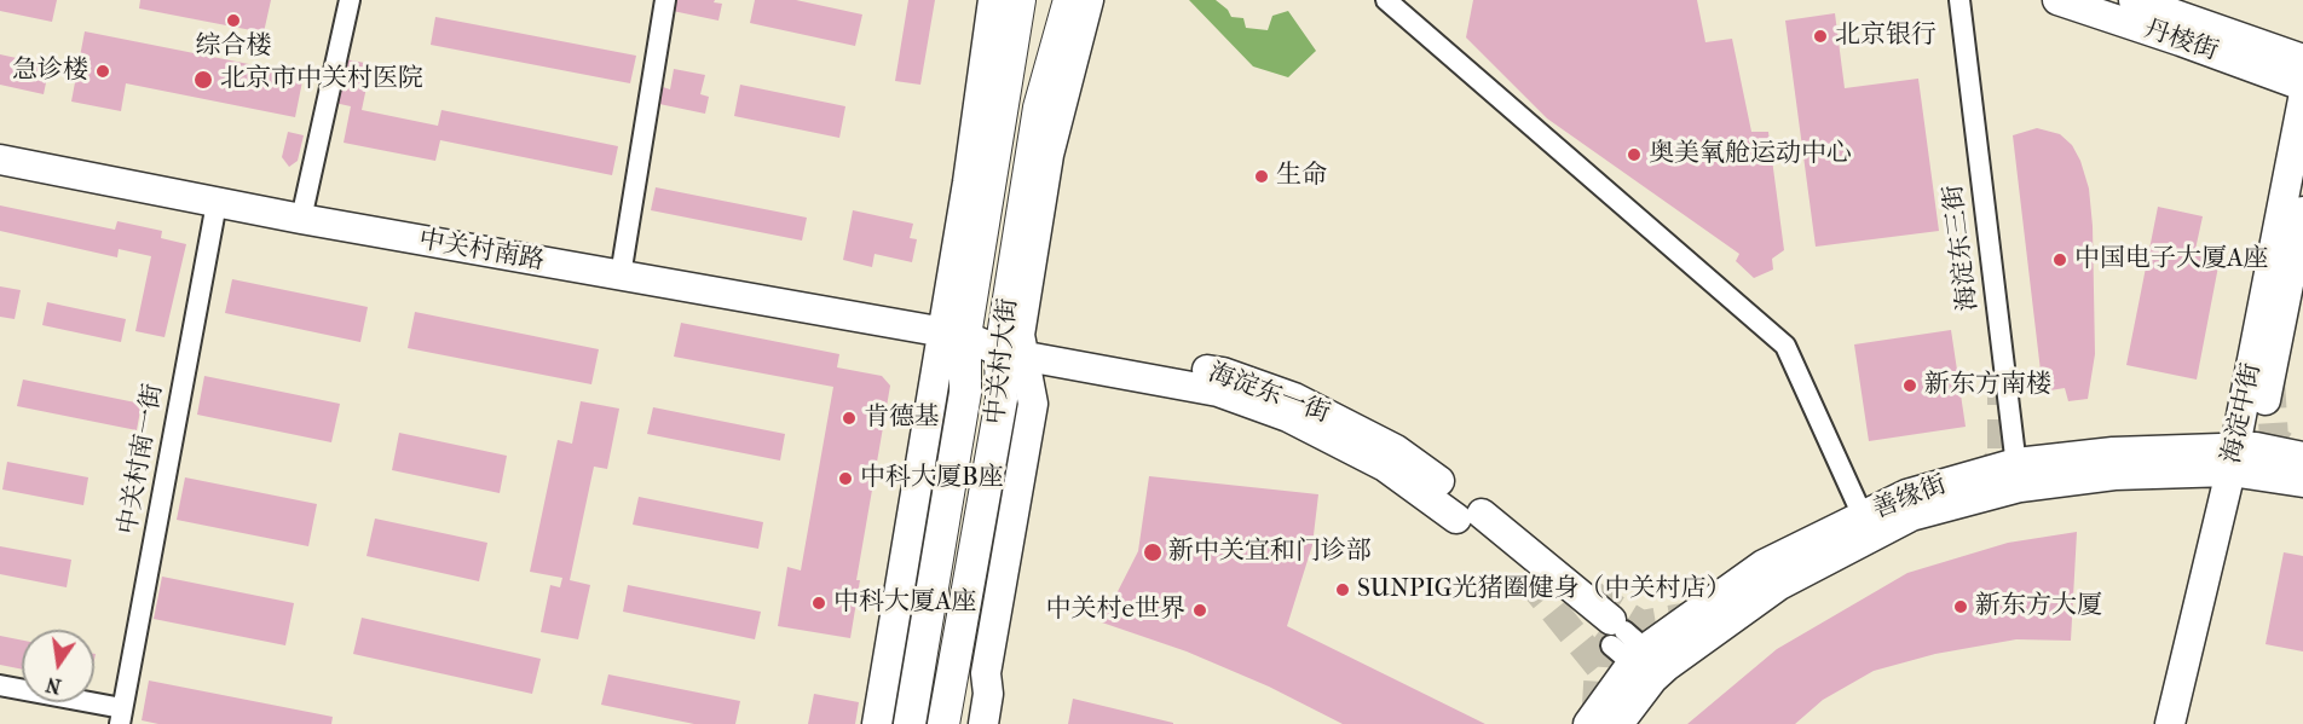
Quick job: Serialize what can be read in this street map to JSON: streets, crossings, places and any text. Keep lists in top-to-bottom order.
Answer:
{
  "streets": {
    "main road": ["中关村大街"],
    "street": [
      "丹棱街",
      "海淀东三街",
      "中关村南路",
      "海淀东一街",
      "海淀中街",
      "中关村南一街",
      "善缘街"
    ]
  },
  "crossings": [
    ["海淀东三街", "善缘街"],
    ["中关村南路", "中关村大街"],
    ["中关村南路", "海淀东一街"],
    ["中关村南路", "中关村南一街"],
    ["中关村大街", "海淀东一街"],
    ["海淀东一街", "善缘街"],
    ["海淀中街", "善缘街"]
  ],
  "places": [
    "综合楼",
    "北京银行",
    "急诊楼",
    "北京市中关村医院",
    "奥美氧舱运动中心",
    "生命",
    "中国电子大厦A座",
    "新东方南楼",
    "肯德基",
    "中科大厦B座",
    "新中关宜和门诊部",
    "SUNPIG光猪圈健身（中关村店）",
    "中科大厦A座",
    "新东方大厦",
    "中关村e世界"
  ],
  "north": "bottom"
}
